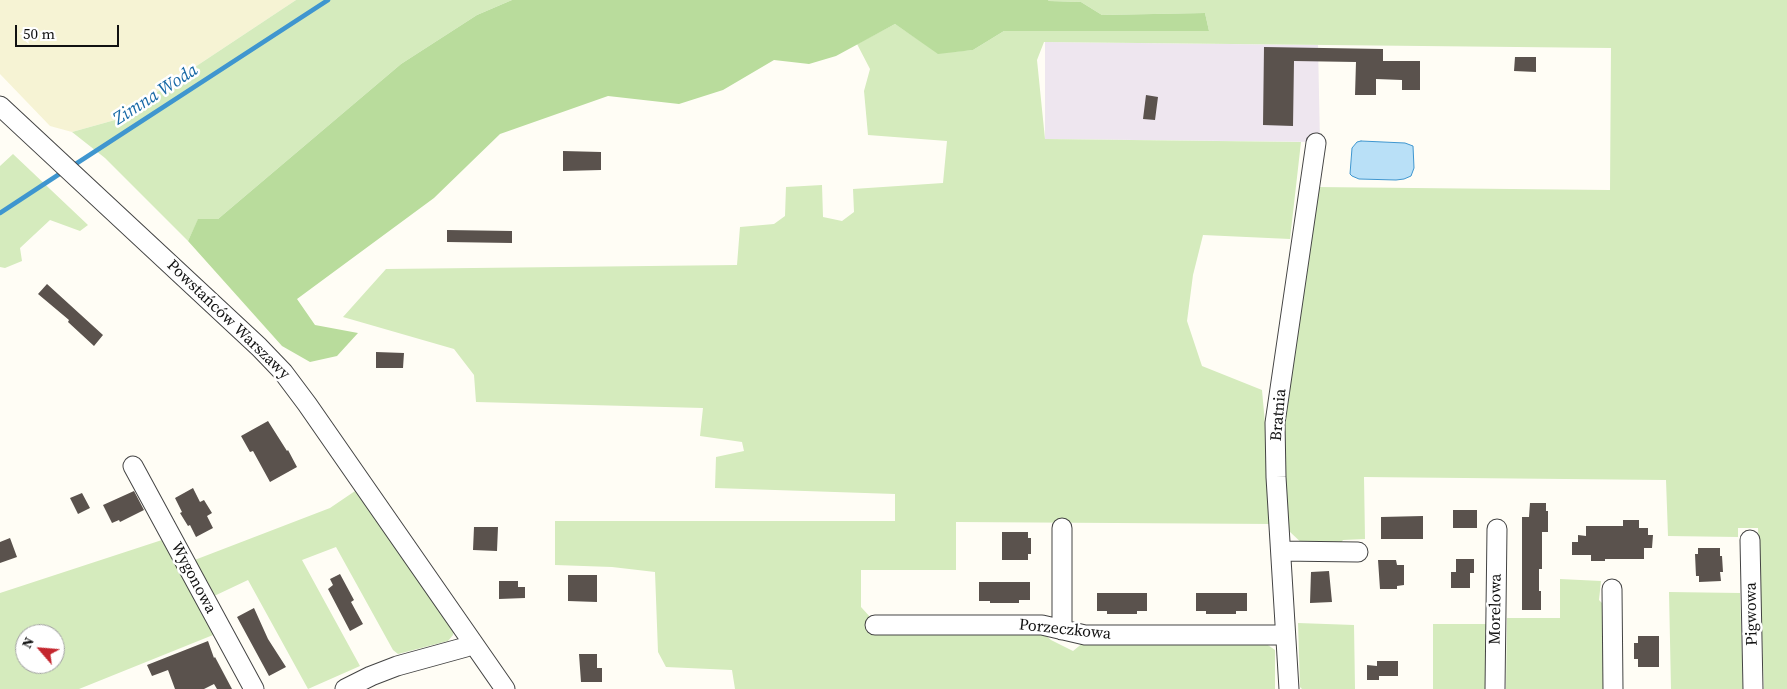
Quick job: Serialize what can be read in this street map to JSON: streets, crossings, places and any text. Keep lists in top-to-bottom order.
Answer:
{
  "streets": {
    "street": [
      "Powstańców Warszawy",
      "Bratnia",
      "Wygonowa",
      "Morelowa",
      "Pigwowa",
      "Porzeczkowa"
    ]
  },
  "crossings": [
    ["Bratnia", "Porzeczkowa"]
  ],
  "water": ["Zimna Woda"],
  "scale_bar": "50 m",
  "north": "top left"
}
